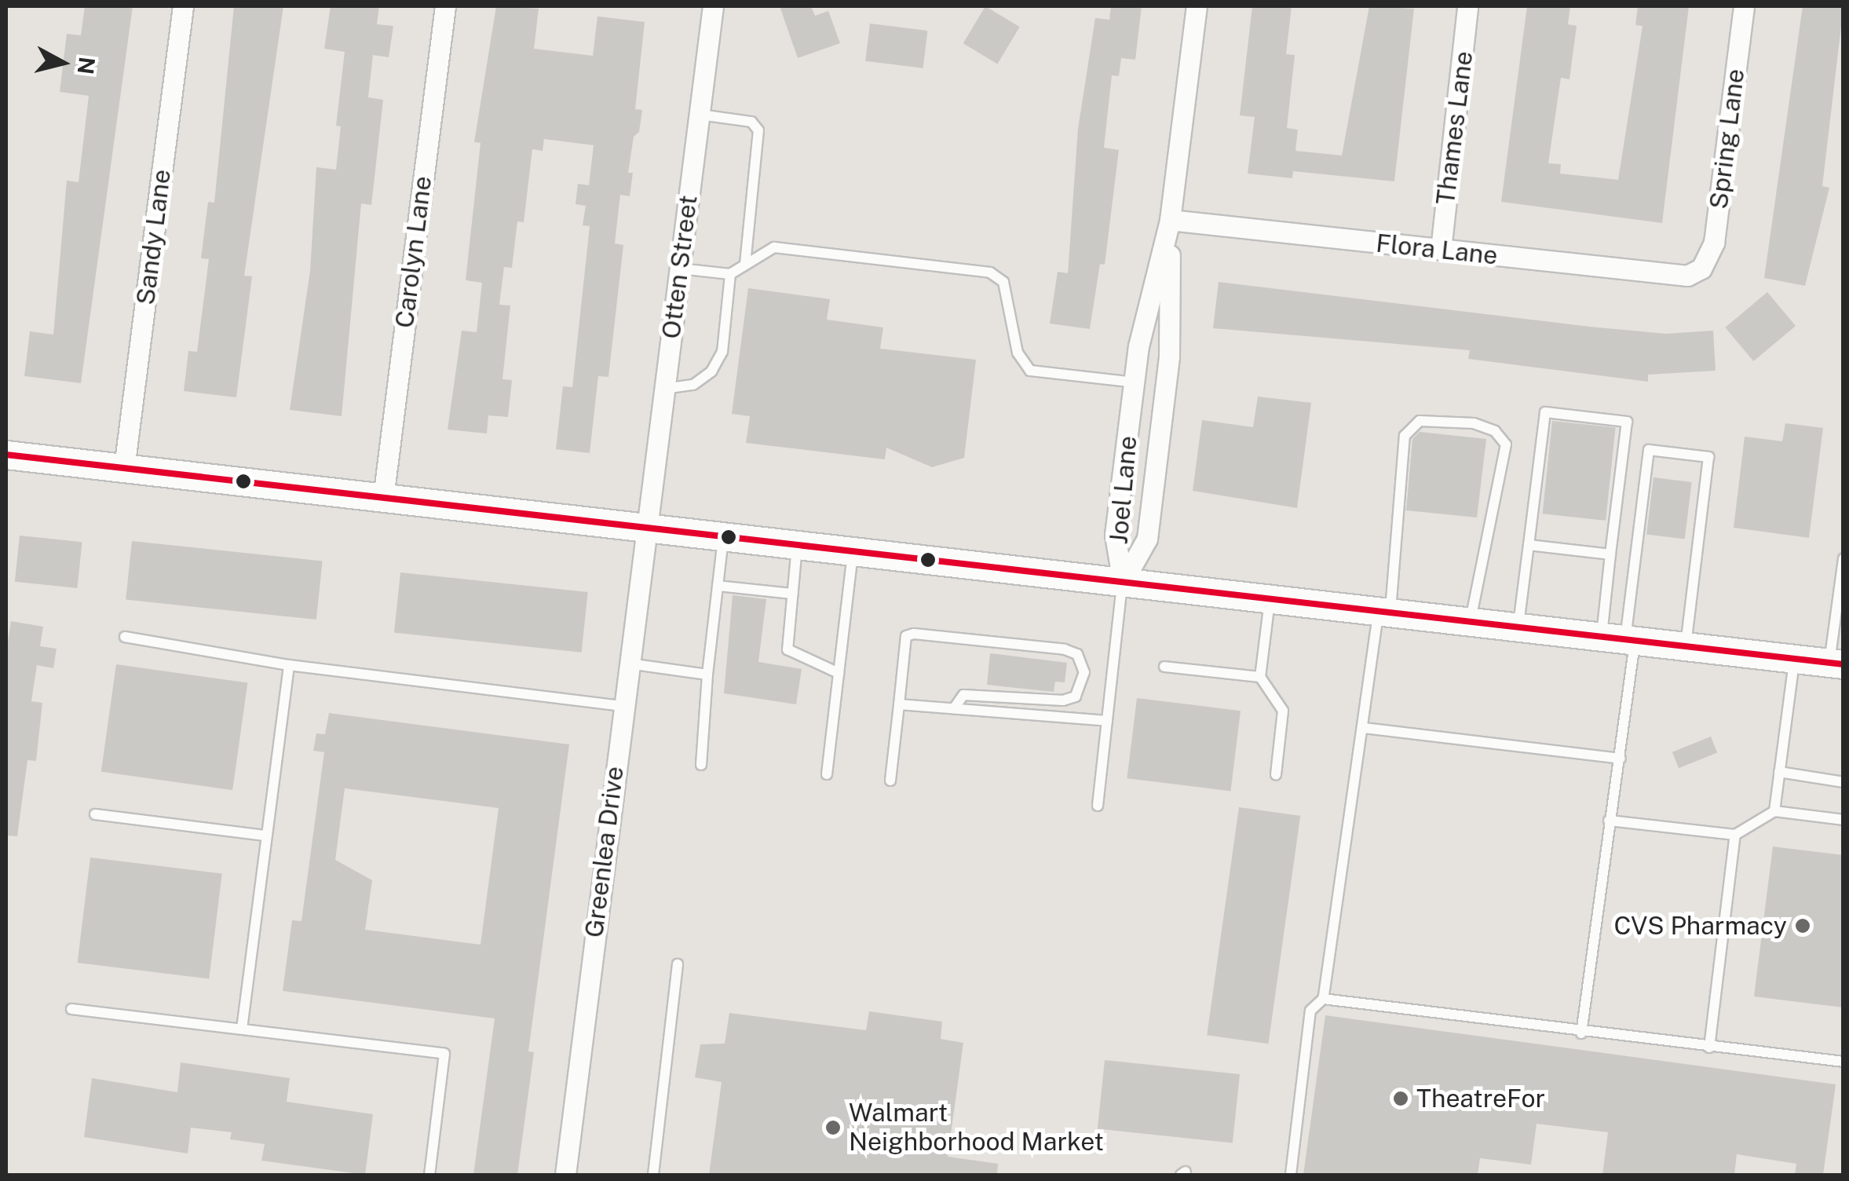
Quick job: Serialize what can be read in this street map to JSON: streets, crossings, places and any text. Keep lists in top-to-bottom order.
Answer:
{
  "streets": {
    "street": [
      "Thames Lane",
      "Spring Lane",
      "Sandy Lane",
      "Flora Lane",
      "Carolyn Lane",
      "Otten Street",
      "Joel Lane",
      "Greenlea Drive"
    ]
  },
  "crossings": [
    ["Thames Lane", "Flora Lane"],
    ["Spring Lane", "Flora Lane"],
    ["Flora Lane", "Joel Lane"],
    ["Otten Street", "Greenlea Drive"]
  ],
  "places": ["CVS Pharmacy", "TheatreFor", "Walmart Neighborhood Market"],
  "north": "right"
}
